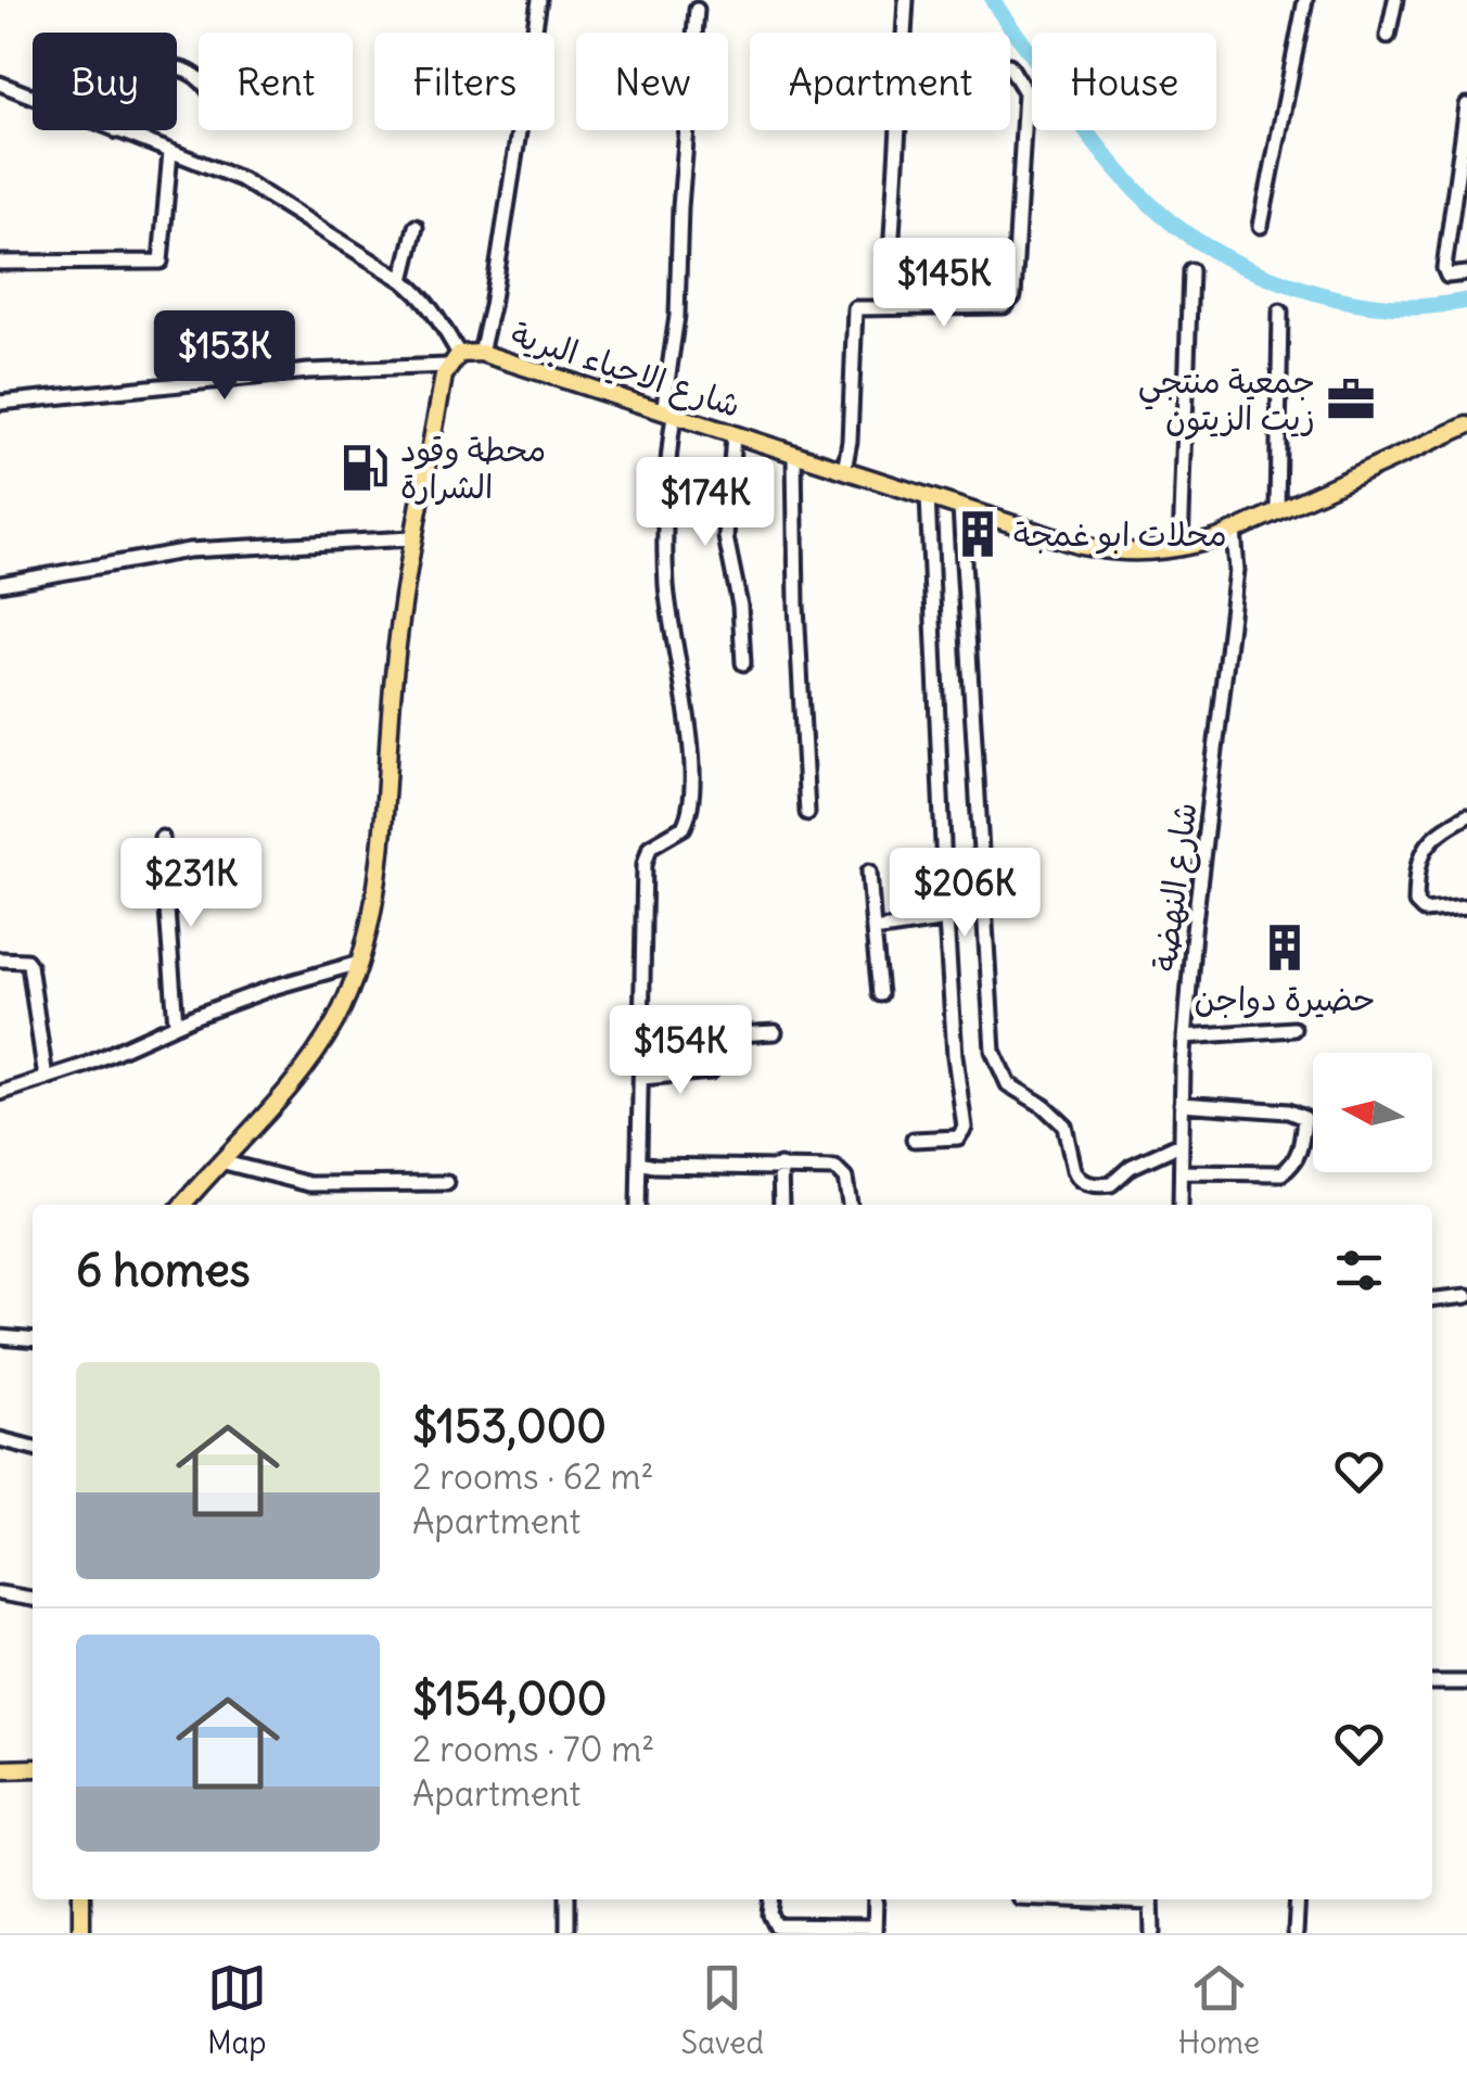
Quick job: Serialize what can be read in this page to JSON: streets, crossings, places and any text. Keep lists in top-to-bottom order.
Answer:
{
  "streets": {
    "main road": ["شارع الاحياء البرية"],
    "street": ["شارع النهضة"]
  },
  "crossings": [
    ["شارع الاحياء البرية", "شارع النهضة"]
  ],
  "places": {
    "office": ["جمعية منتجي زيت الزيتون"],
    "fuel station": ["محطة وقود الشرارة"],
    "building": ["محلات ابو غمجة", "حضيرة دواجن"]
  },
  "north": "left",
  "page": {
    "chip": [
      "Buy",
      "Rent",
      "Filters",
      "New",
      "Apartment",
      "House"
    ],
    "price": [
      "$145K",
      "$153K",
      "$174K",
      "$231K",
      "$206K",
      "$154K"
    ],
    "heading": "6 homes",
    "list": [
      {
        "name": "$153,000",
        "note": "2 rooms · 62 m² · Apartment"
      },
      {
        "name": "$154,000",
        "note": "2 rooms · 70 m² · Apartment"
      }
    ],
    "tabs": ["Map", "Saved", "Home"]
  }
}
